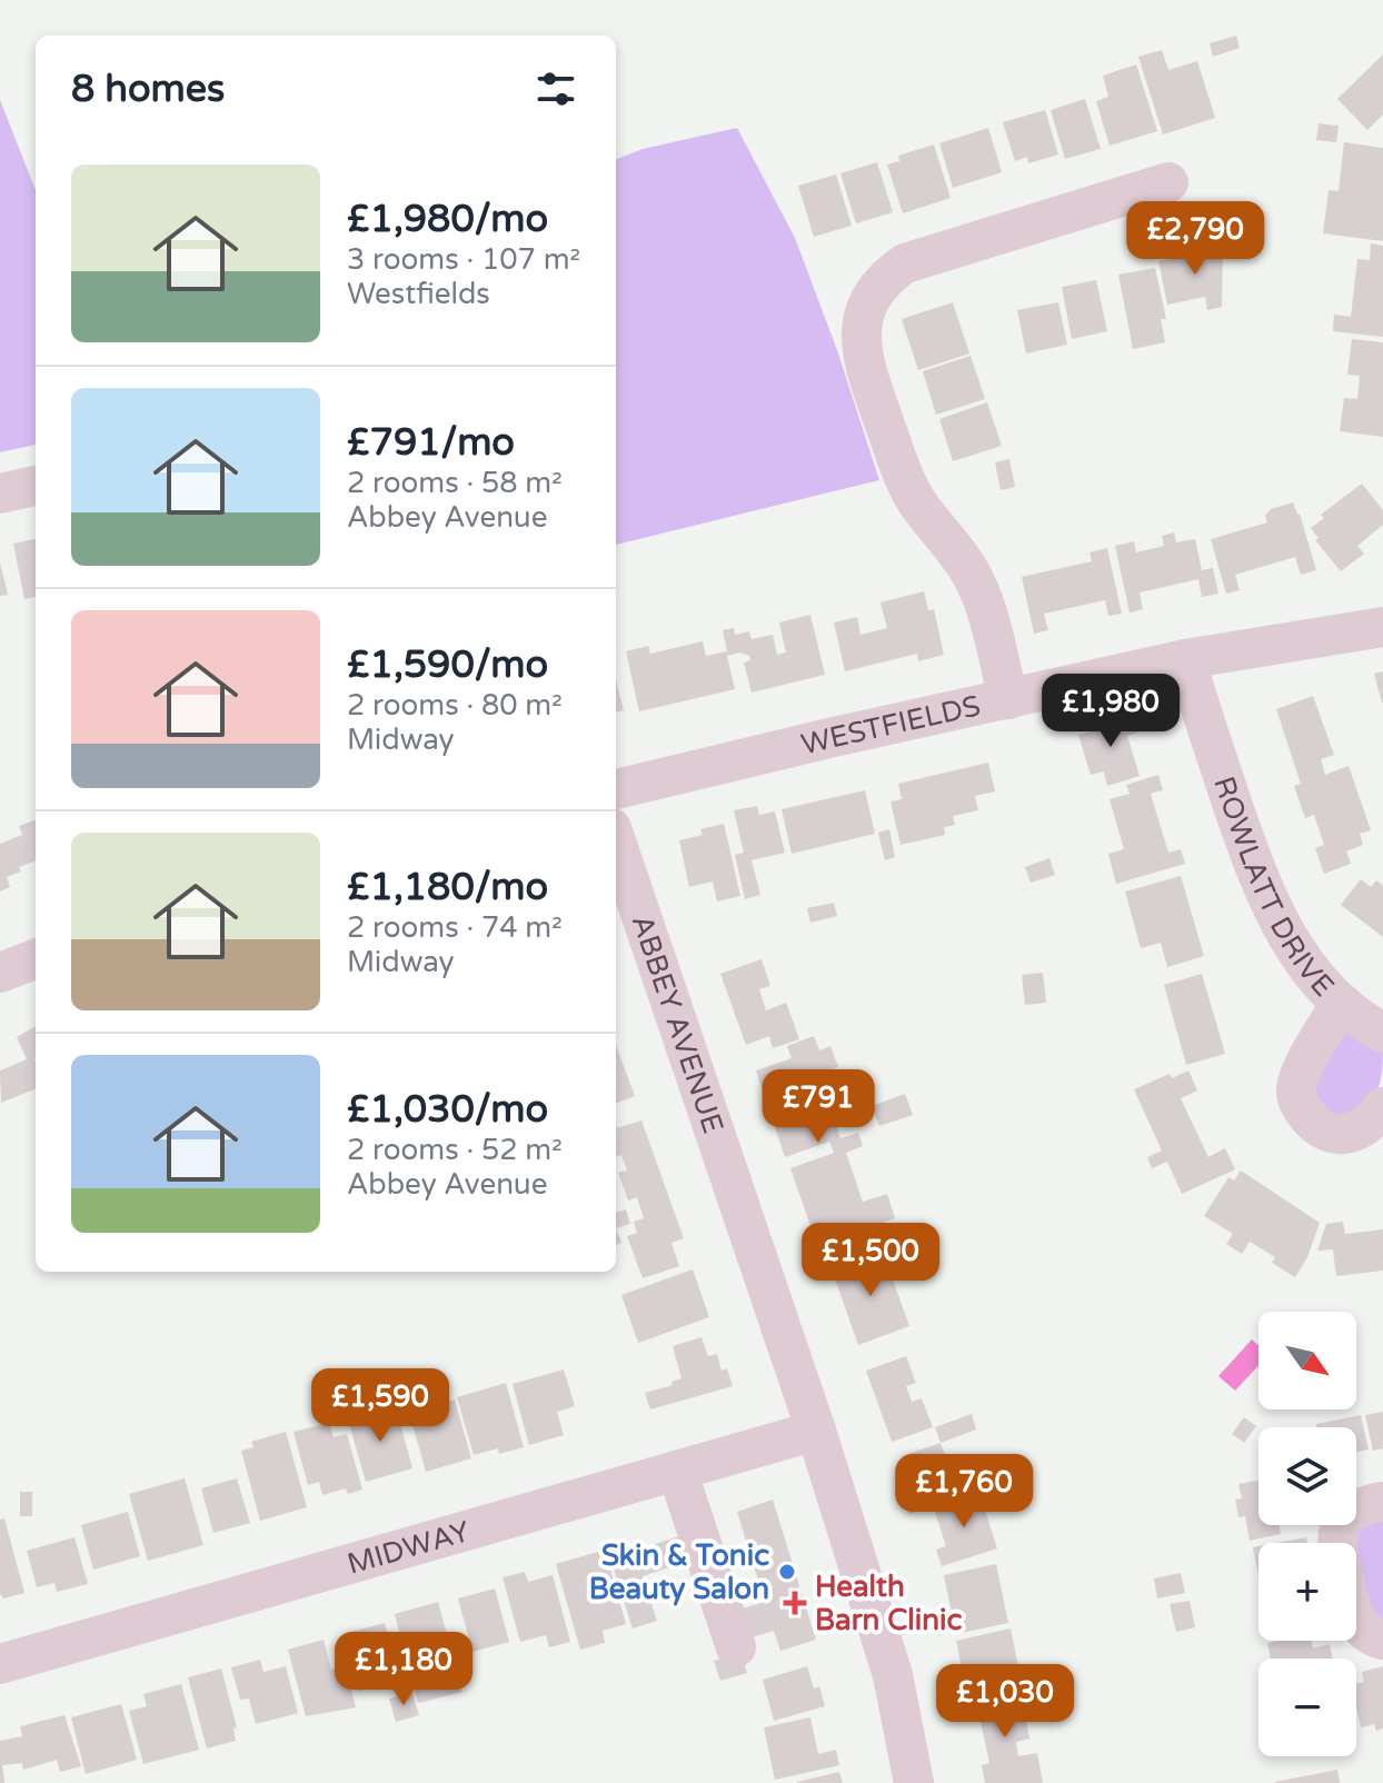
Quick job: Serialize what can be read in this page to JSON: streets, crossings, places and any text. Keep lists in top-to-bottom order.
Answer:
{
  "streets": {
    "street": [
      "WESTFIELDS",
      "ROWLATT DRIVE",
      "ABBEY AVENUE",
      "MIDWAY"
    ]
  },
  "crossings": [
    ["WESTFIELDS", "ROWLATT DRIVE"],
    ["ABBEY AVENUE", "MIDWAY"]
  ],
  "places": {
    "other": ["Skin & Tonic Beauty Salon"],
    "health": ["Health Barn Clinic"]
  },
  "north": "bottom right",
  "page": {
    "heading": "8 homes",
    "list": [
      {
        "name": "£1,980/mo",
        "note": "3 rooms · 107 m² · Westfields"
      },
      {
        "name": "£791/mo",
        "note": "2 rooms · 58 m² · Abbey Avenue"
      },
      {
        "name": "£1,590/mo",
        "note": "2 rooms · 80 m² · Midway"
      },
      {
        "name": "£1,180/mo",
        "note": "2 rooms · 74 m² · Midway"
      },
      {
        "name": "£1,030/mo",
        "note": "2 rooms · 52 m² · Abbey Avenue"
      }
    ],
    "price": [
      "£2,790",
      "£1,980",
      "£791",
      "£1,500",
      "£1,590",
      "£1,760",
      "£1,180",
      "£1,030"
    ],
    "map_buttons": ["+", "−"]
  }
}
